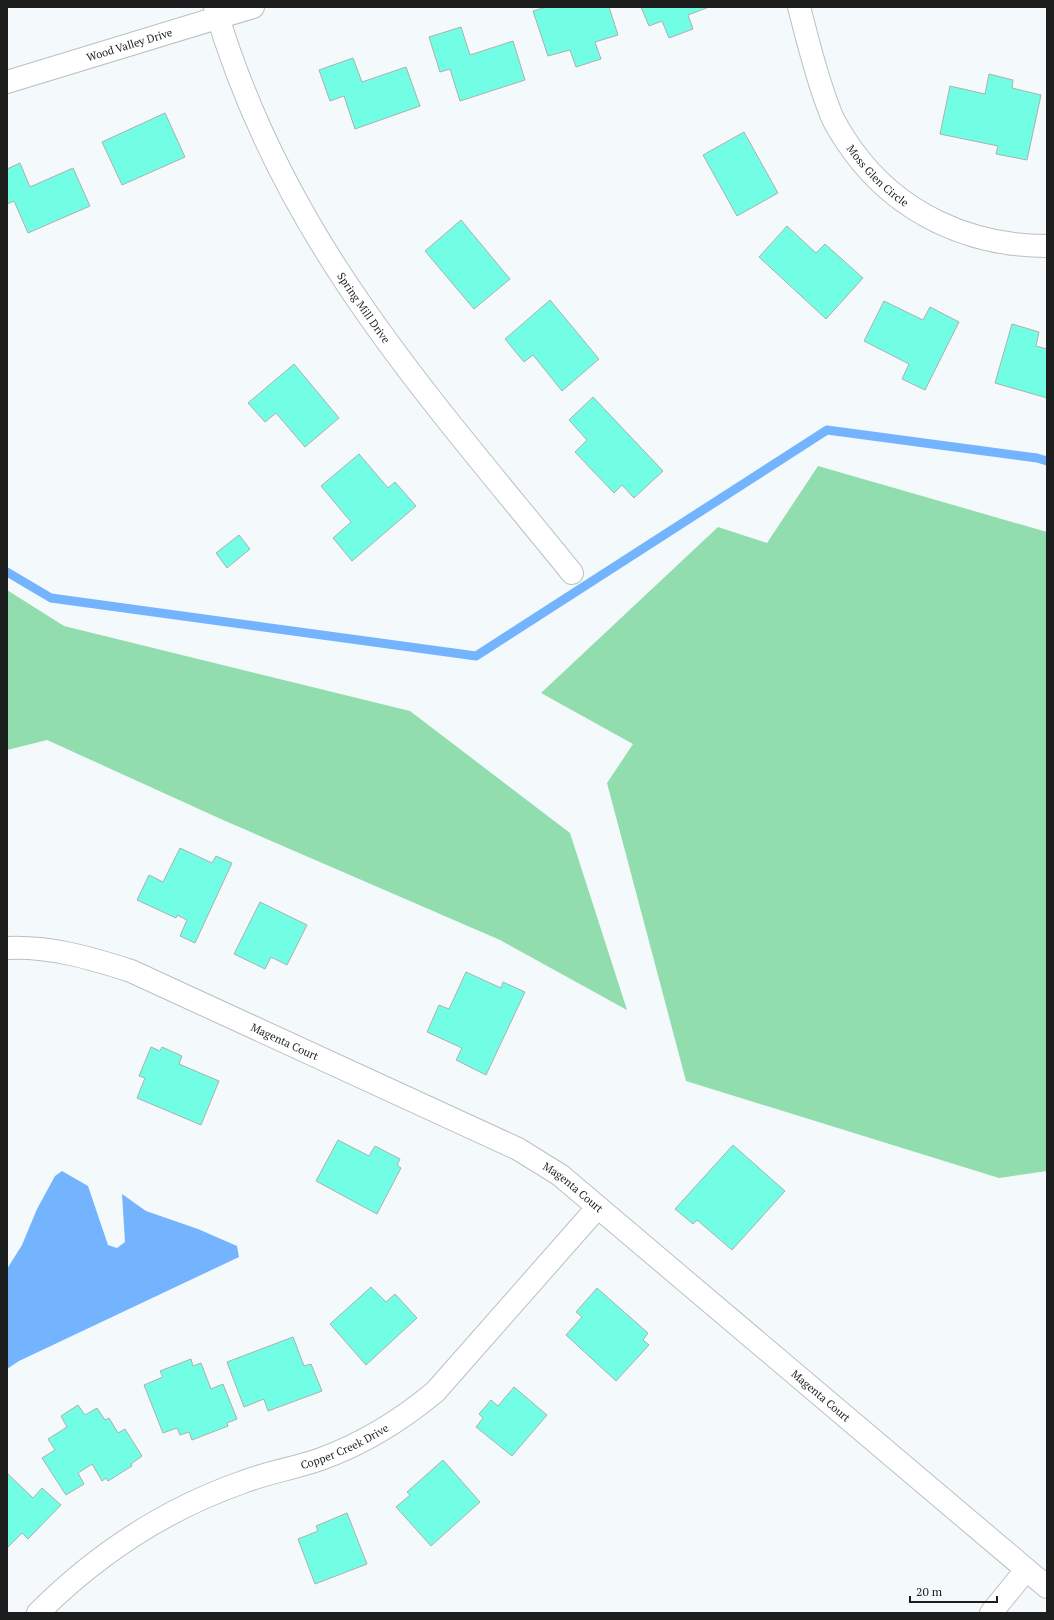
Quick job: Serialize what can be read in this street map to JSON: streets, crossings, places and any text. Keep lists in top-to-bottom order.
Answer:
{
  "streets": {
    "street": [
      "Wood Valley Drive",
      "Moss Glen Circle",
      "Spring Mill Drive",
      "Magenta Court",
      "Copper Creek Drive"
    ]
  },
  "crossings": [
    ["Wood Valley Drive", "Spring Mill Drive"],
    ["Magenta Court", "Copper Creek Drive"]
  ],
  "scale_bar": "20 m"
}
